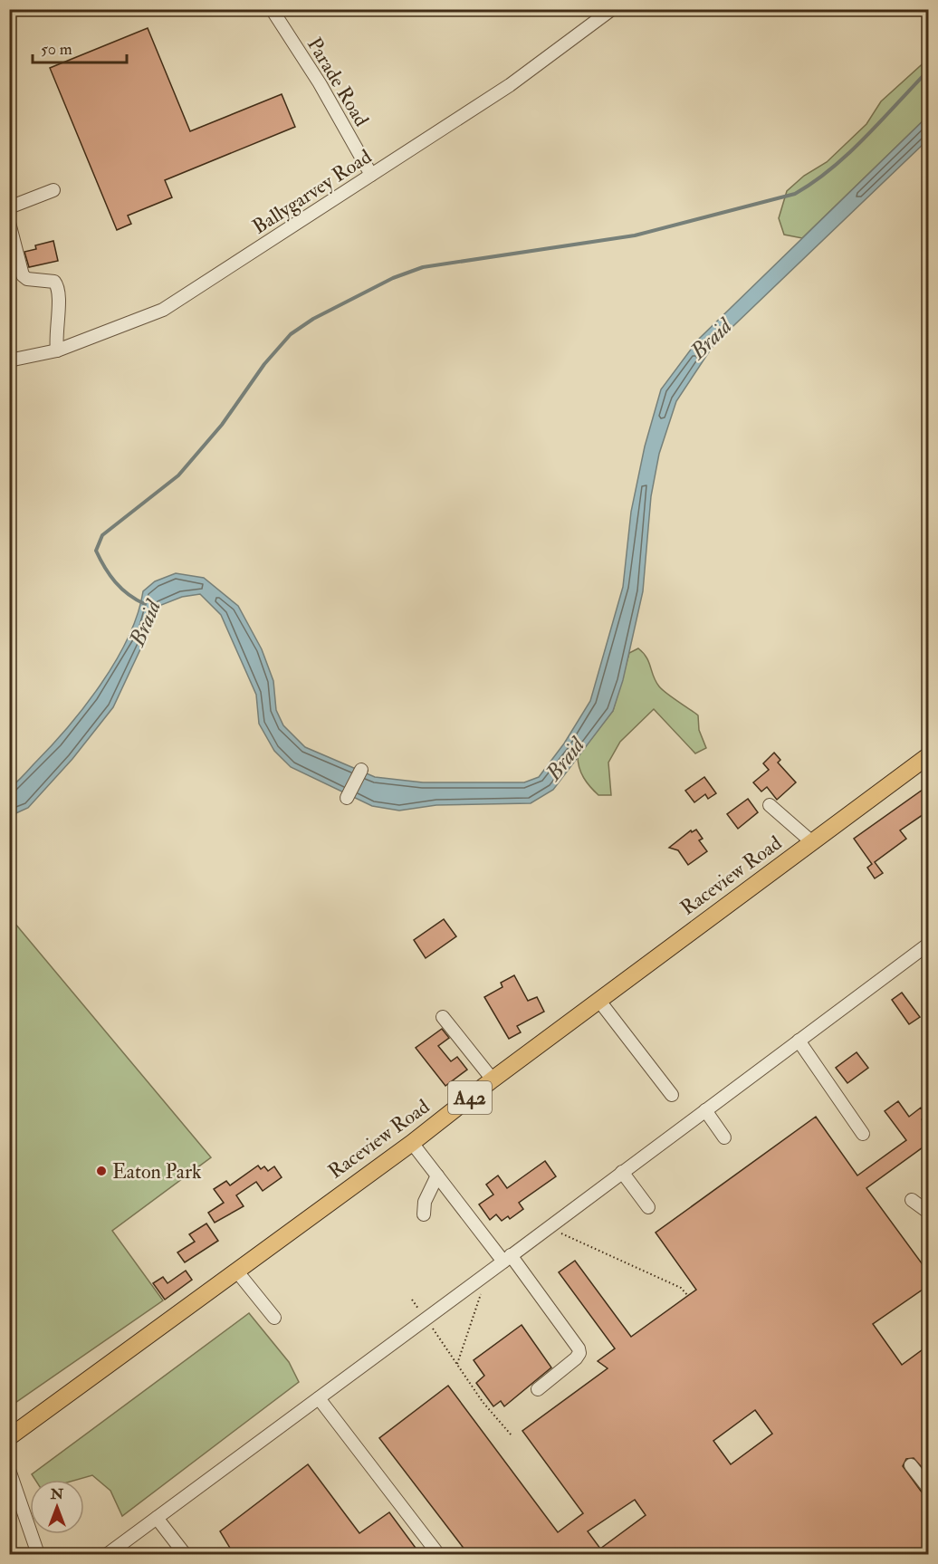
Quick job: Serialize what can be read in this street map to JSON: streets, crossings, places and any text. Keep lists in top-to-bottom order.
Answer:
{
  "streets": {
    "main road": ["Raceview Road", "A42"],
    "street": ["Parade Road", "Ballygarvey Road"]
  },
  "crossings": [
    ["Parade Road", "Ballygarvey Road"]
  ],
  "water": ["Braid"],
  "places": ["Eaton Park"],
  "scale_bar": "50 m",
  "north": "top"
}
